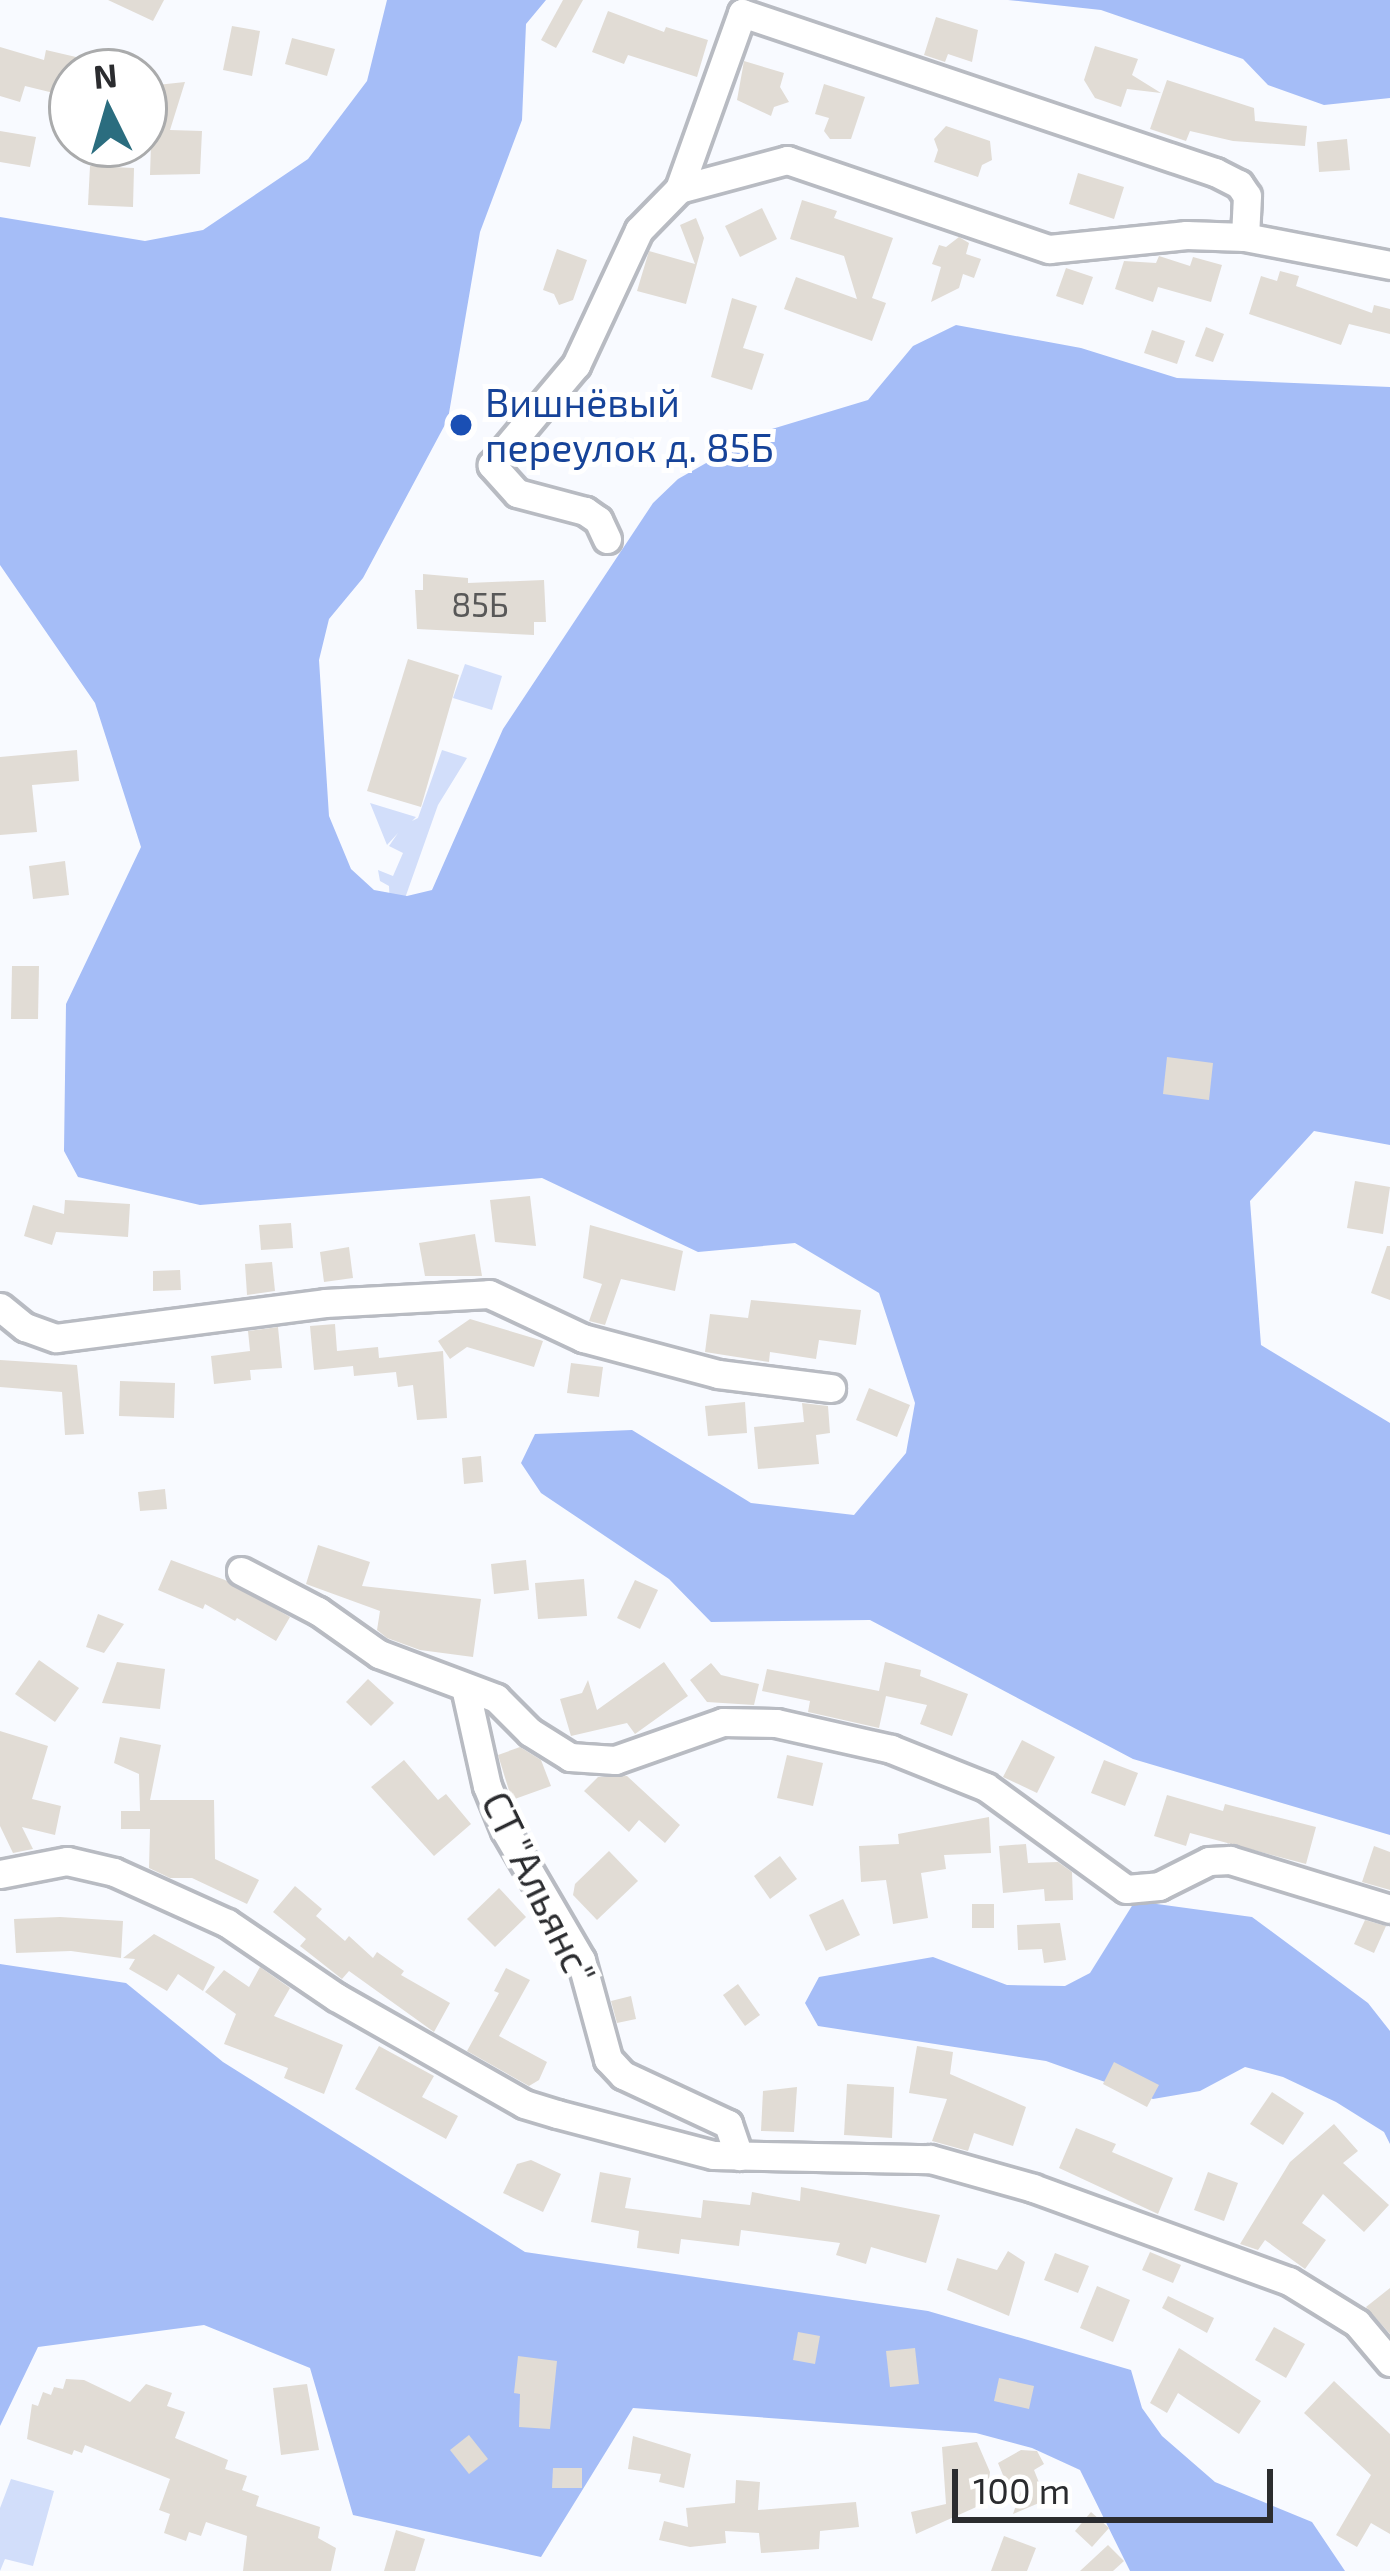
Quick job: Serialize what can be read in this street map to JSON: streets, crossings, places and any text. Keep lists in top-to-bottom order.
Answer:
{
  "streets": {
    "street": ["СТ \"Альянс\""]
  },
  "places": ["Вишнёвый переулок д. 85Б"],
  "house_numbers": ["85Б"],
  "scale_bar": "100 m",
  "north": "top"
}
